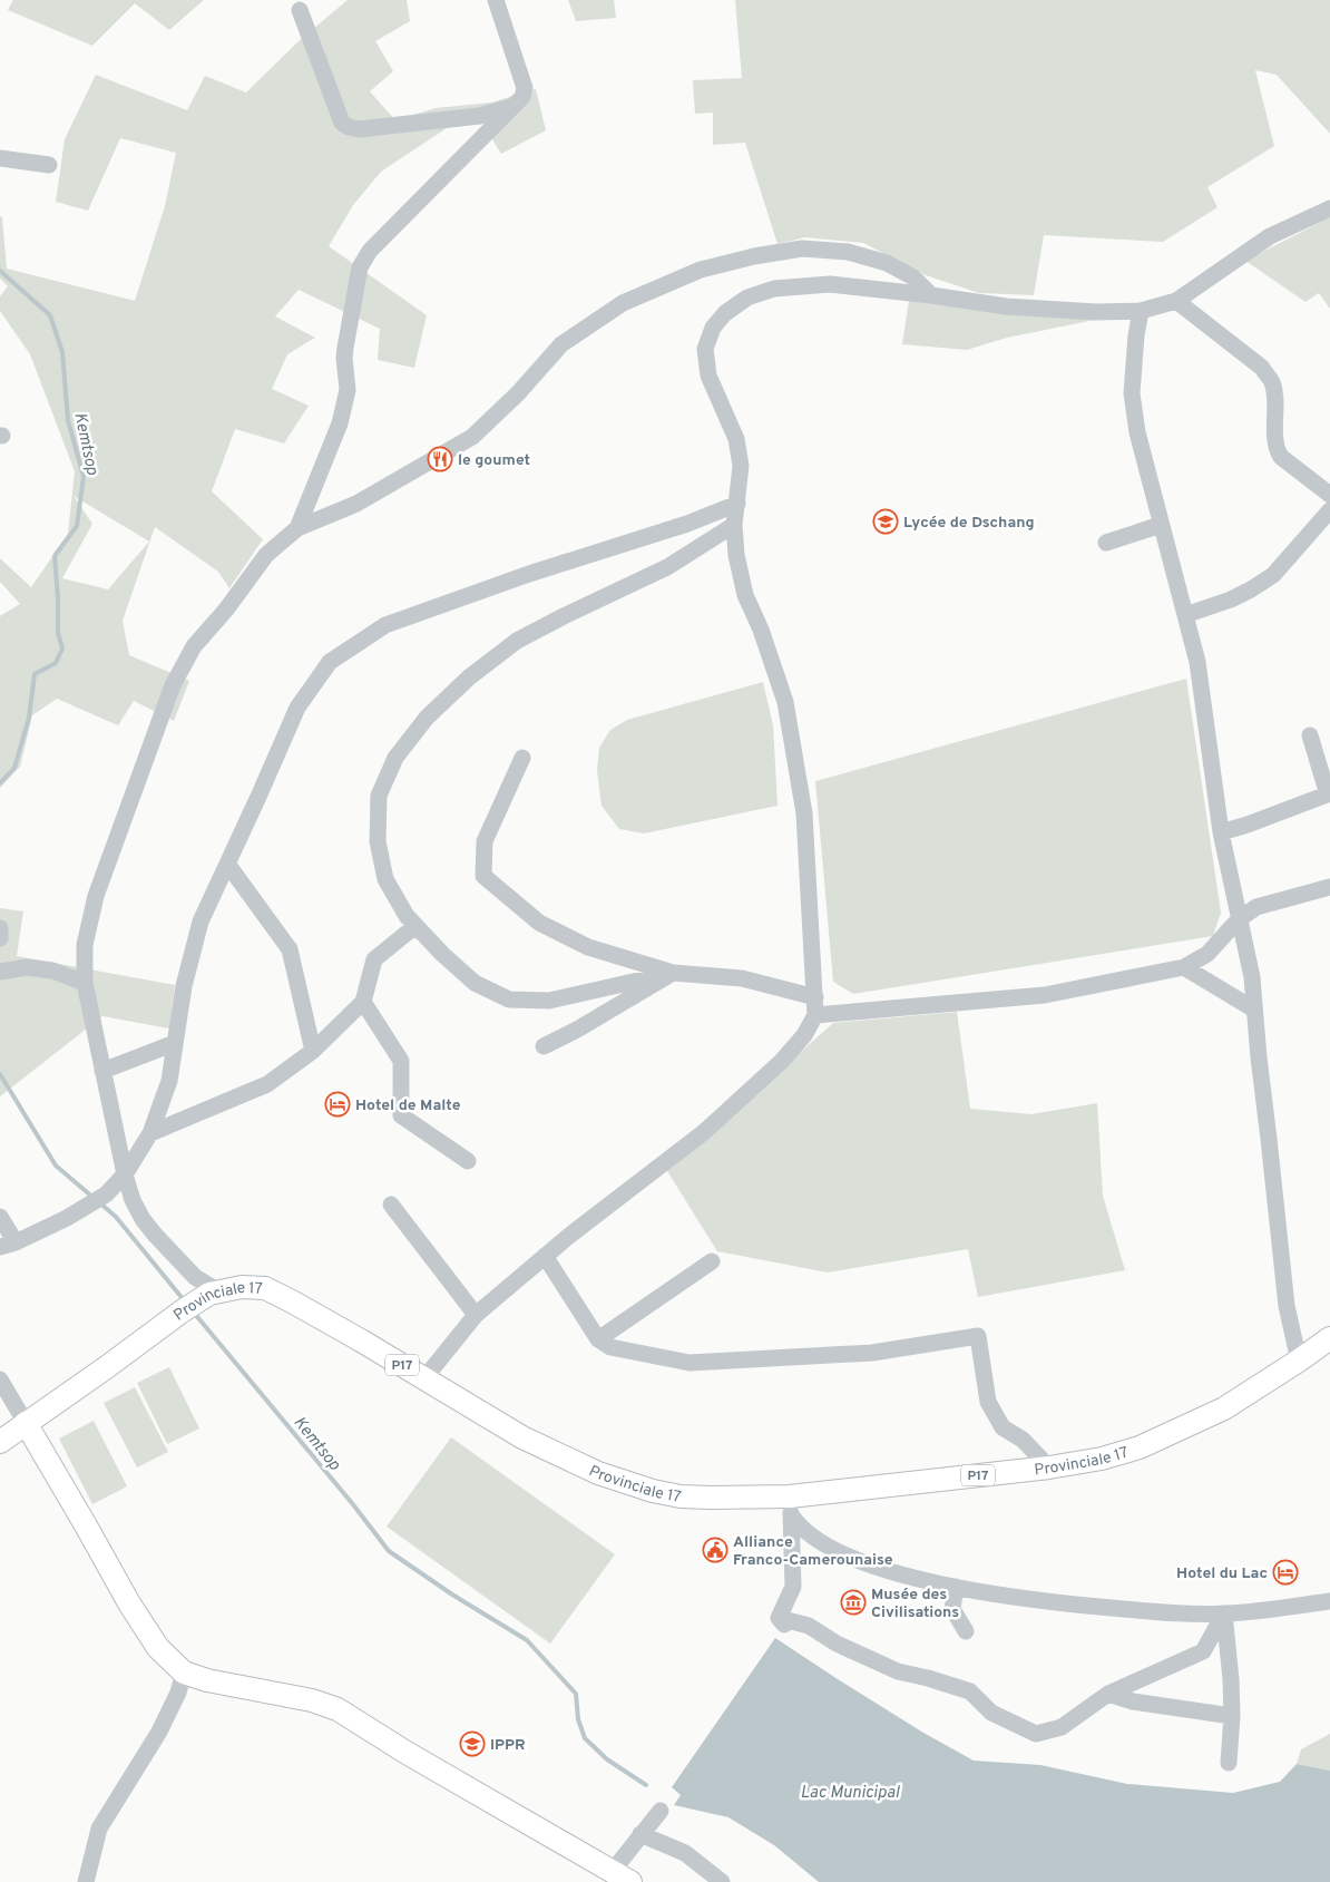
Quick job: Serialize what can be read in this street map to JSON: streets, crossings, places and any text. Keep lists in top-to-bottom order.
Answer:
{
  "streets": {
    "main road": ["Provinciale 17", "P17"]
  },
  "water": ["Kemtsop", "Lac Municipal"],
  "places": {
    "restaurant": ["le goumet"],
    "school or university": ["Lycée de Dschang", "IPPR"],
    "hotel": ["Hotel de Malte", "Hotel du Lac"],
    "public building": ["Alliance Franco-Camerounaise"],
    "museum": ["Musée des Civilisations"]
  }
}
